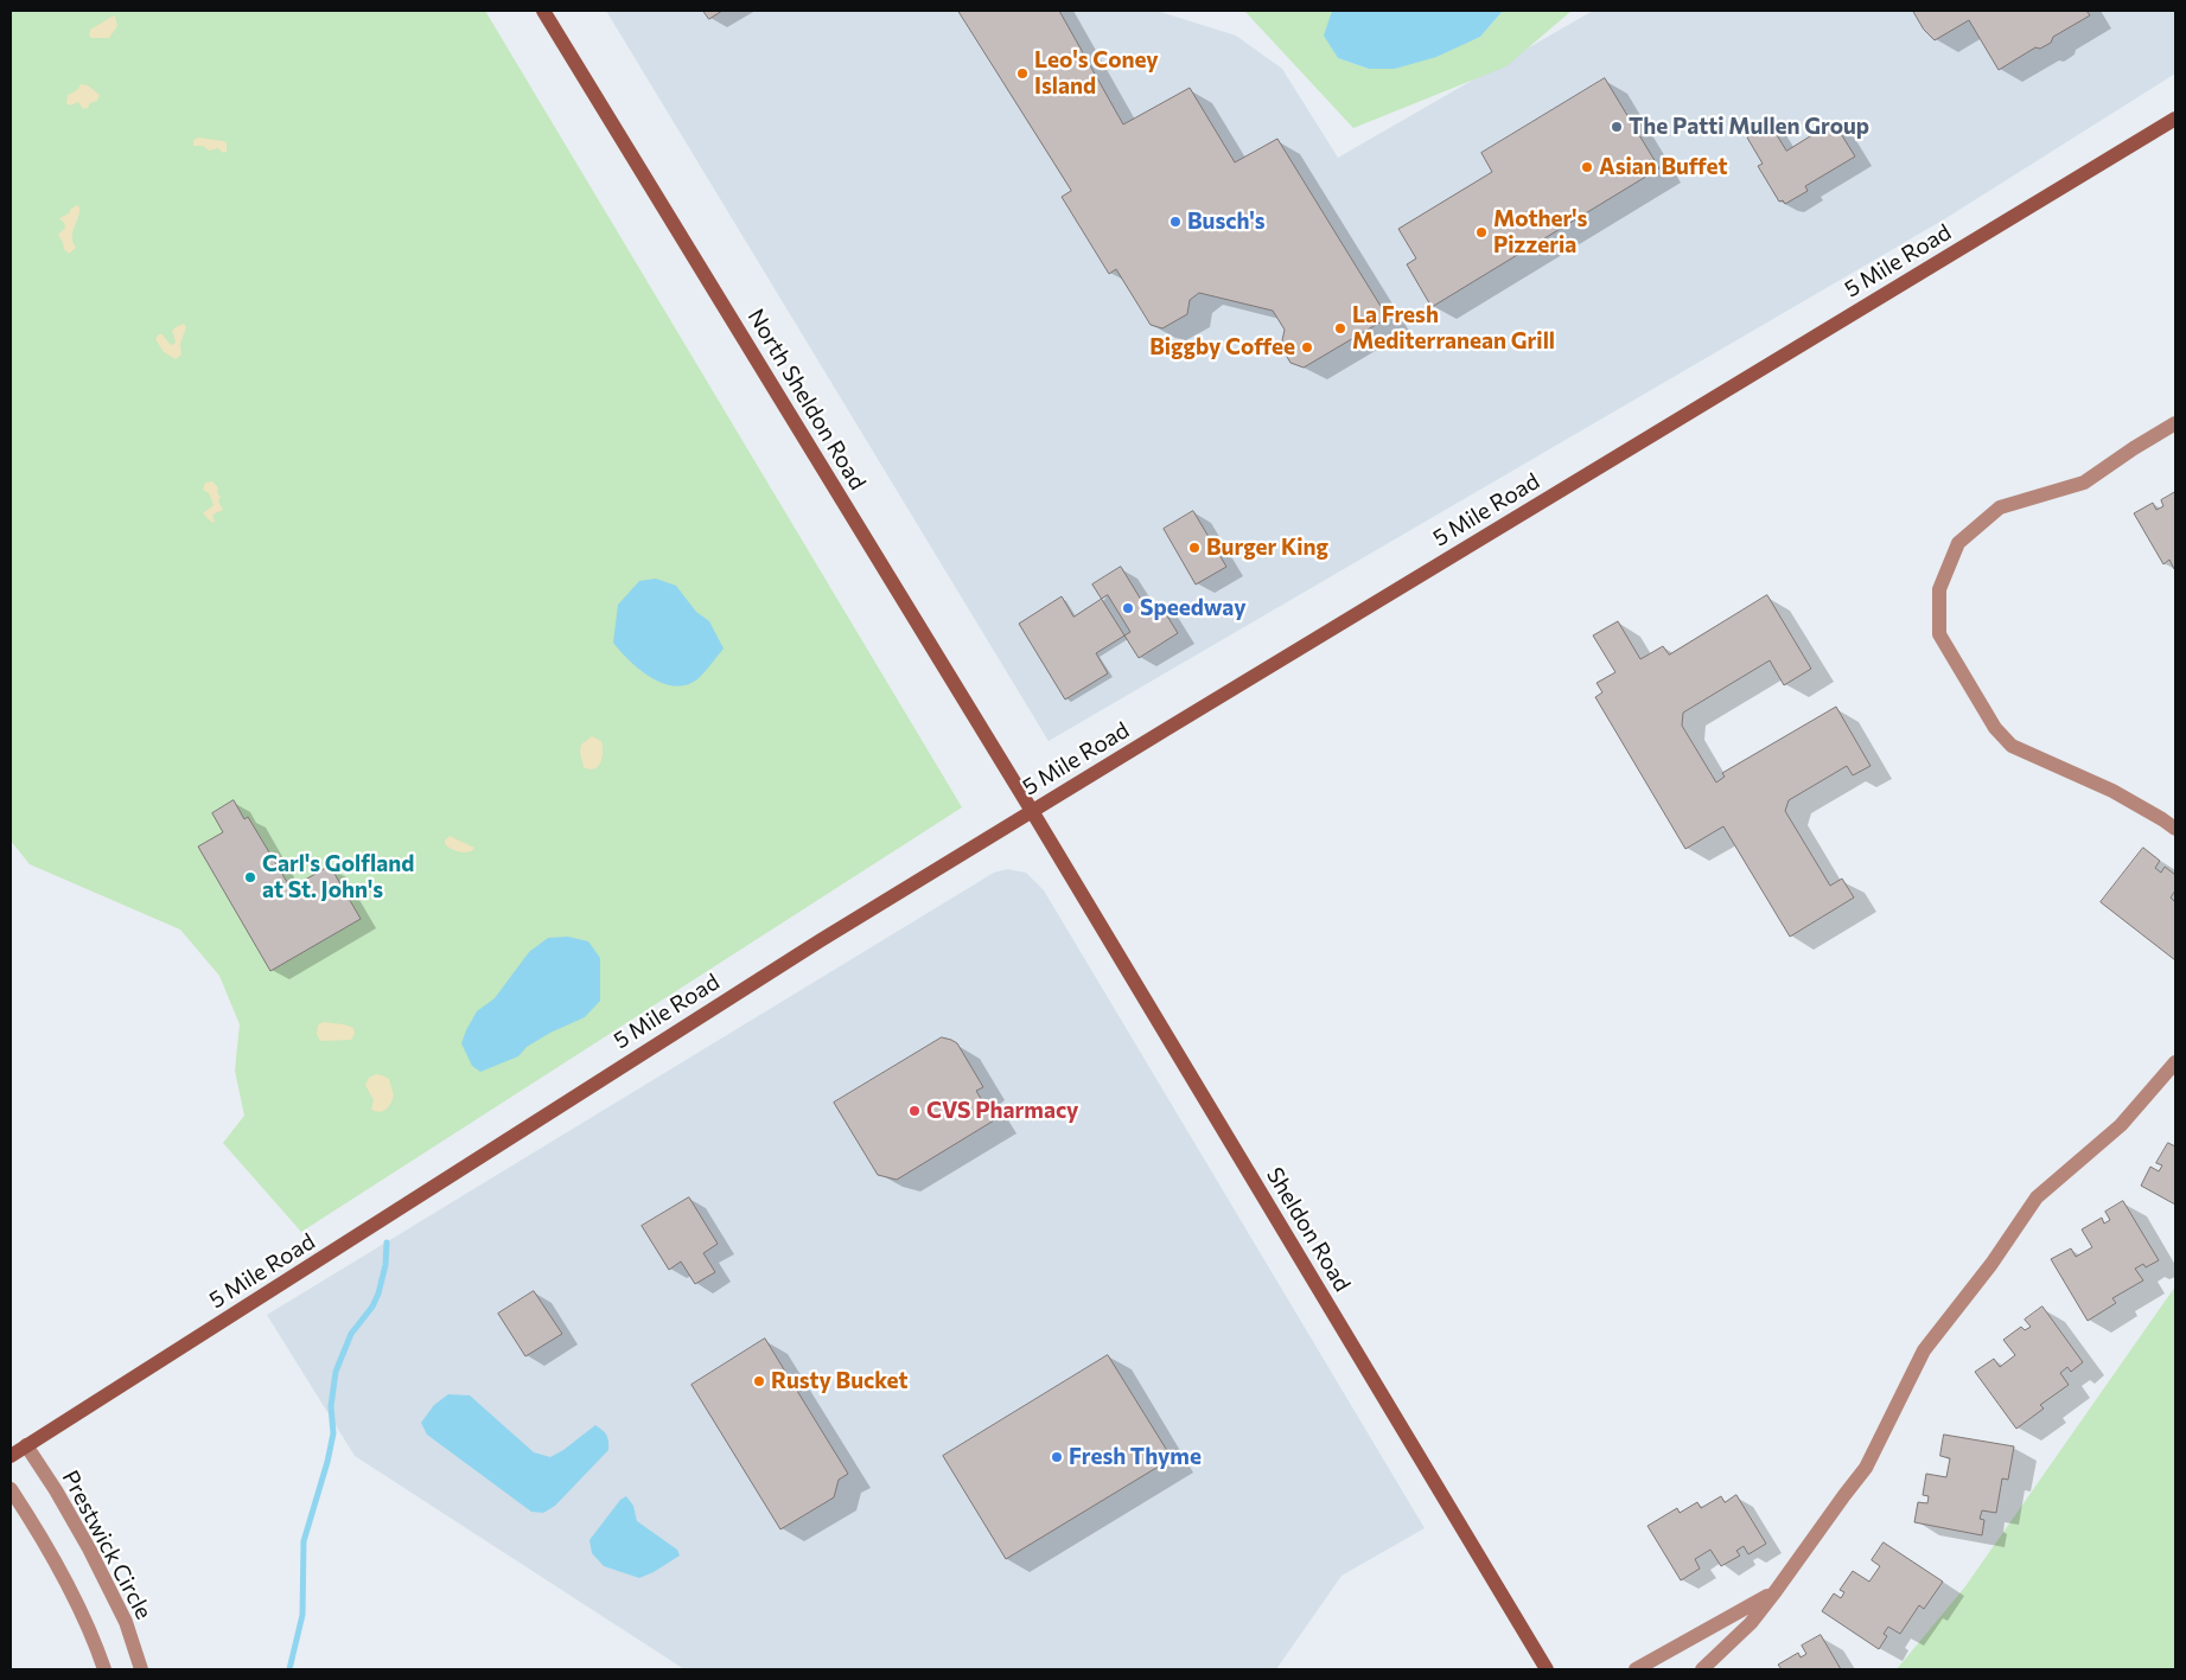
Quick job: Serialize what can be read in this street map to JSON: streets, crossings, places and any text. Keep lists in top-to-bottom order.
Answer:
{
  "streets": {
    "street": [
      "5 Mile Road",
      "North Sheldon Road",
      "Sheldon Road",
      "Prestwick Circle"
    ]
  },
  "crossings": [
    ["5 Mile Road", "North Sheldon Road"],
    ["5 Mile Road", "Sheldon Road"],
    ["5 Mile Road", "Prestwick Circle"],
    ["North Sheldon Road", "Sheldon Road"]
  ],
  "places": [
    "Leo's Coney Island",
    "The Patti Mullen Group",
    "Asian Buffet",
    "Busch's",
    "Mother's Pizzeria",
    "La Fresh Mediterranean Grill",
    "Biggby Coffee",
    "Burger King",
    "Speedway",
    "Carl's Golfland at St. John's",
    "CVS Pharmacy",
    "Rusty Bucket",
    "Fresh Thyme"
  ]
}
